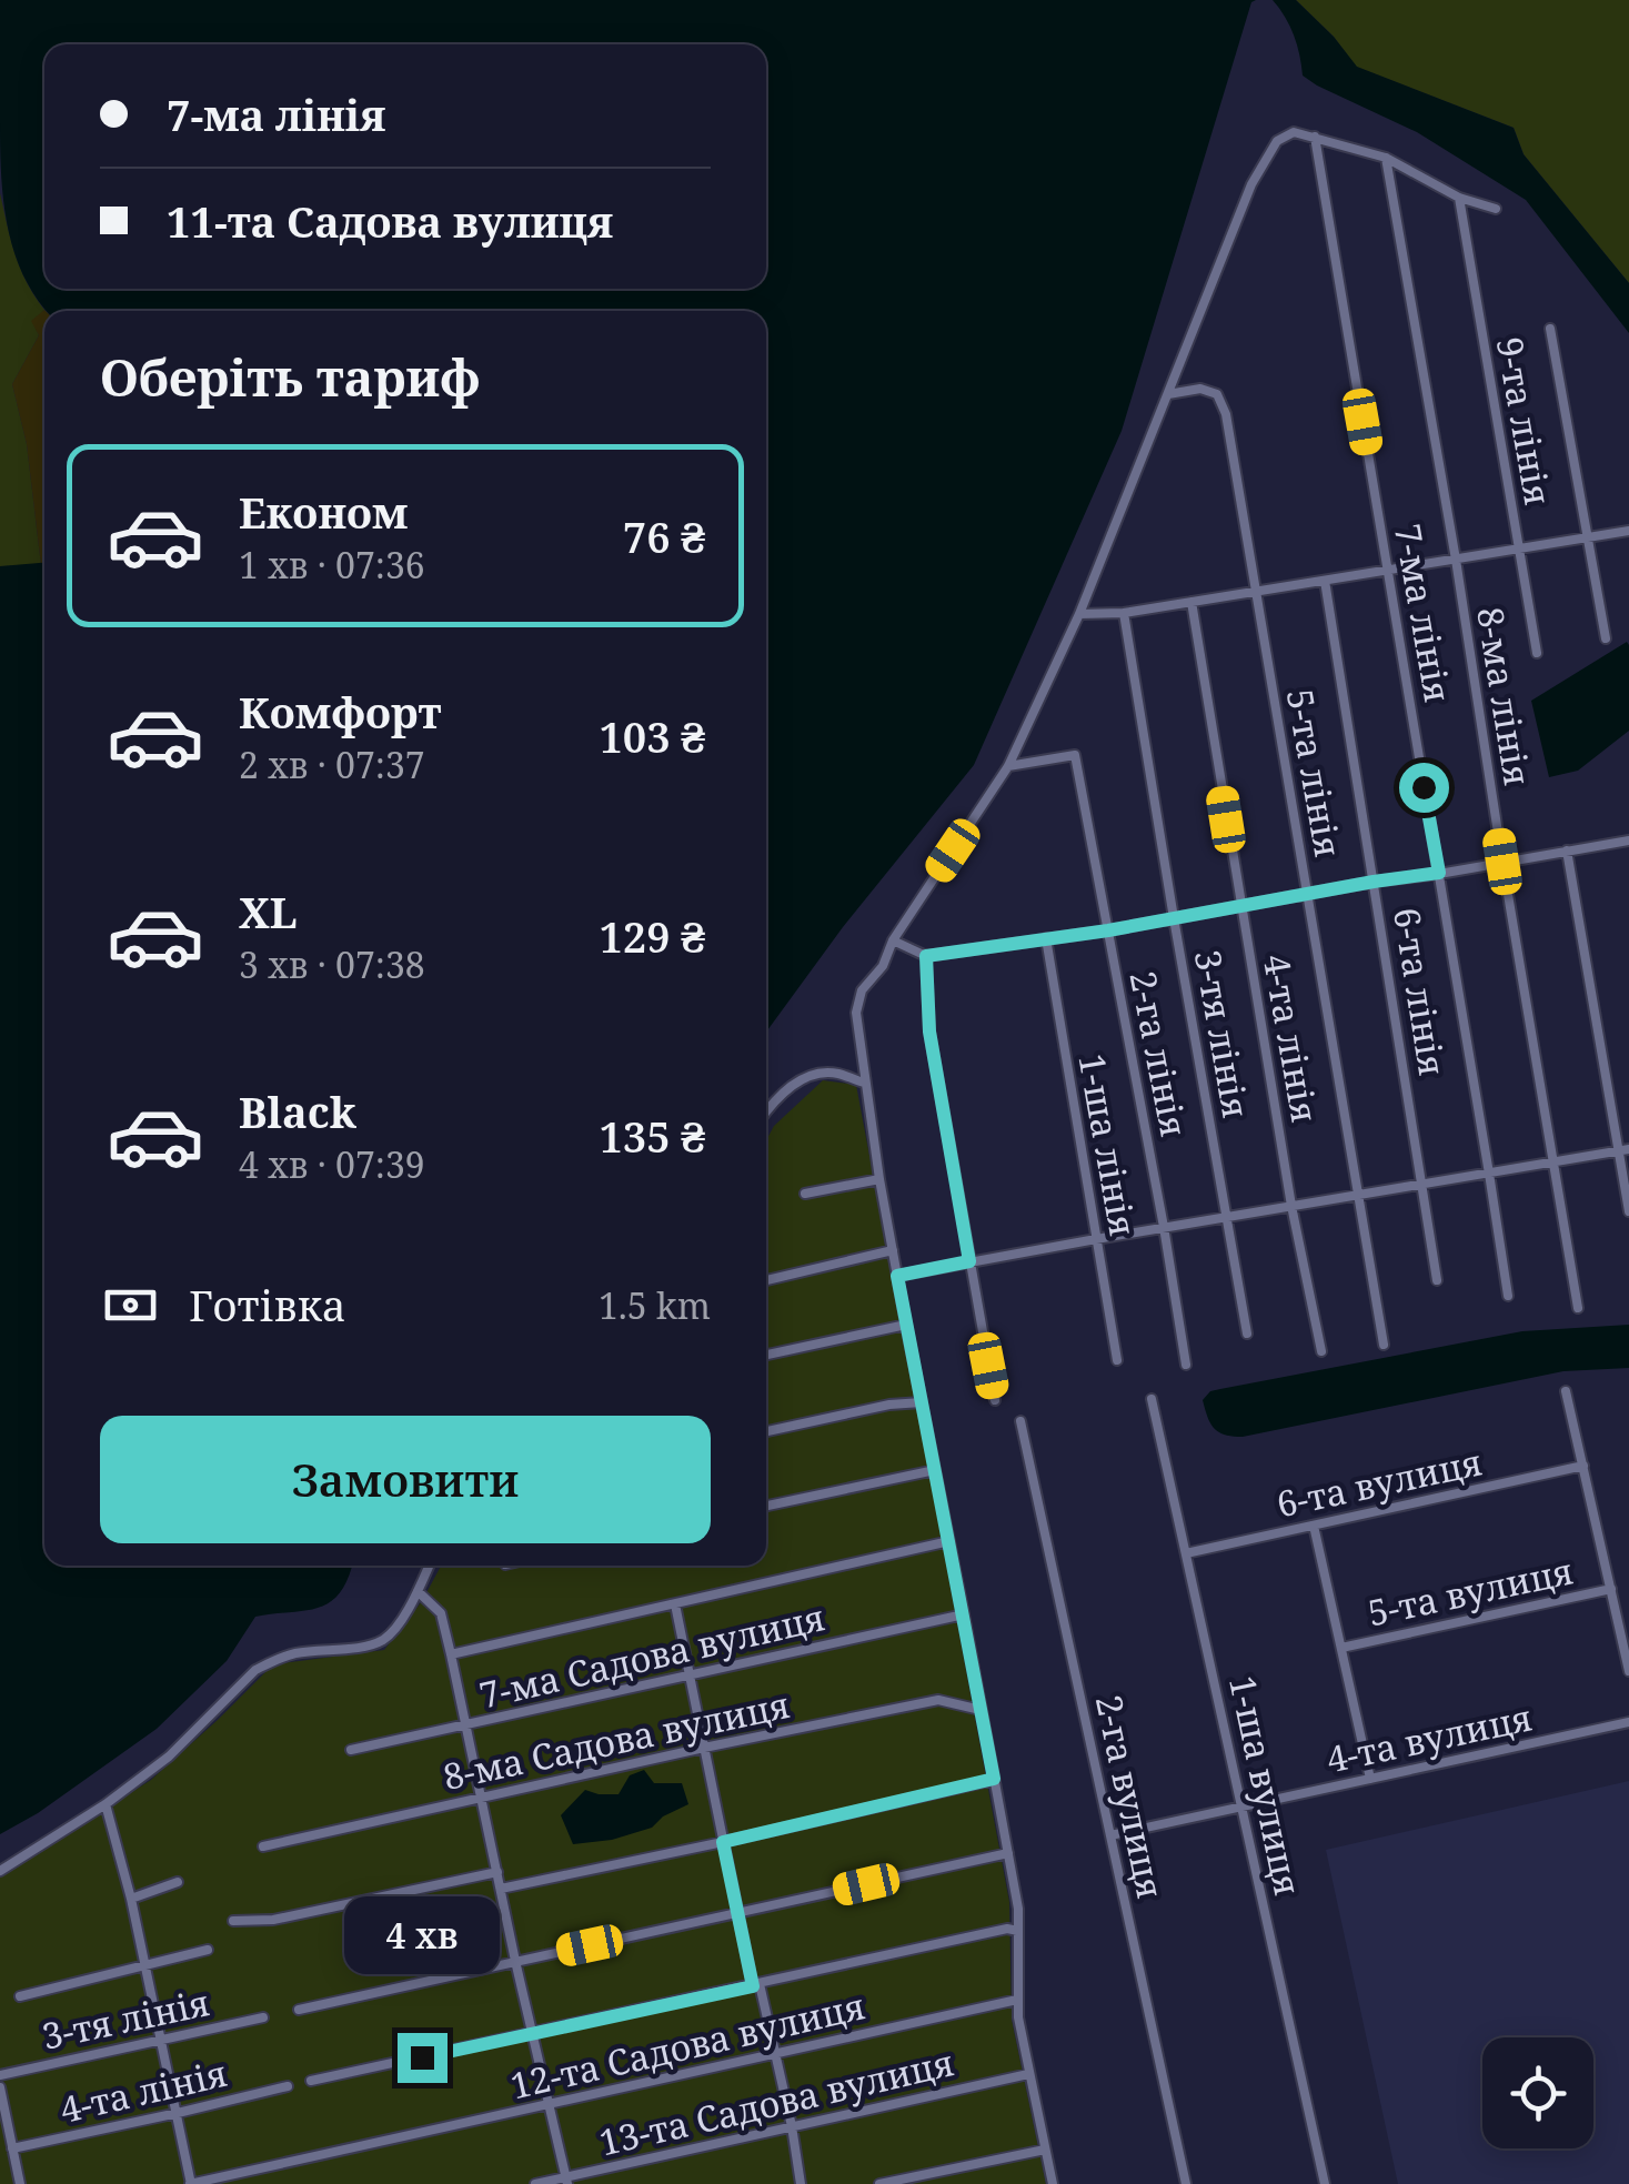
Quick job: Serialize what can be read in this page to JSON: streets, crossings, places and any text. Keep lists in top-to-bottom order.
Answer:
{
  "streets": {
    "street": [
      "9-та лінія",
      "7-ма лінія",
      "8-ма лінія",
      "5-та лінія",
      "6-та лінія",
      "3-тя лінія",
      "4-та лінія",
      "2-га лінія",
      "1-ша лінія",
      "6-та вулиця",
      "5-та вулиця",
      "7-ма Садова вулиця",
      "4-та вулиця",
      "8-ма Садова вулиця",
      "1-ша вулиця",
      "2-га вулиця",
      "12-та Садова вулиця",
      "13-та Садова вулиця"
    ]
  },
  "crossings": [
    ["6-та вулиця", "1-ша вулиця"],
    ["4-та вулиця", "1-ша вулиця"],
    ["4-та вулиця", "2-га вулиця"]
  ],
  "page": {
    "banner": ["7-ма лінія", "11-та Садова вулиця"],
    "heading": "Оберіть тариф",
    "list": [
      {
        "name": "Економ",
        "note": "1 хв · 07:36",
        "value": "76 ₴"
      },
      {
        "name": "Комфорт",
        "note": "2 хв · 07:37",
        "value": "103 ₴"
      },
      {
        "name": "XL",
        "note": "3 хв · 07:38",
        "value": "129 ₴"
      },
      {
        "name": "Black",
        "note": "4 хв · 07:39",
        "value": "135 ₴"
      }
    ],
    "pay": ["Готівка", "1.5 km"],
    "buttons": "Замовити",
    "bubble": "4 хв"
  }
}
